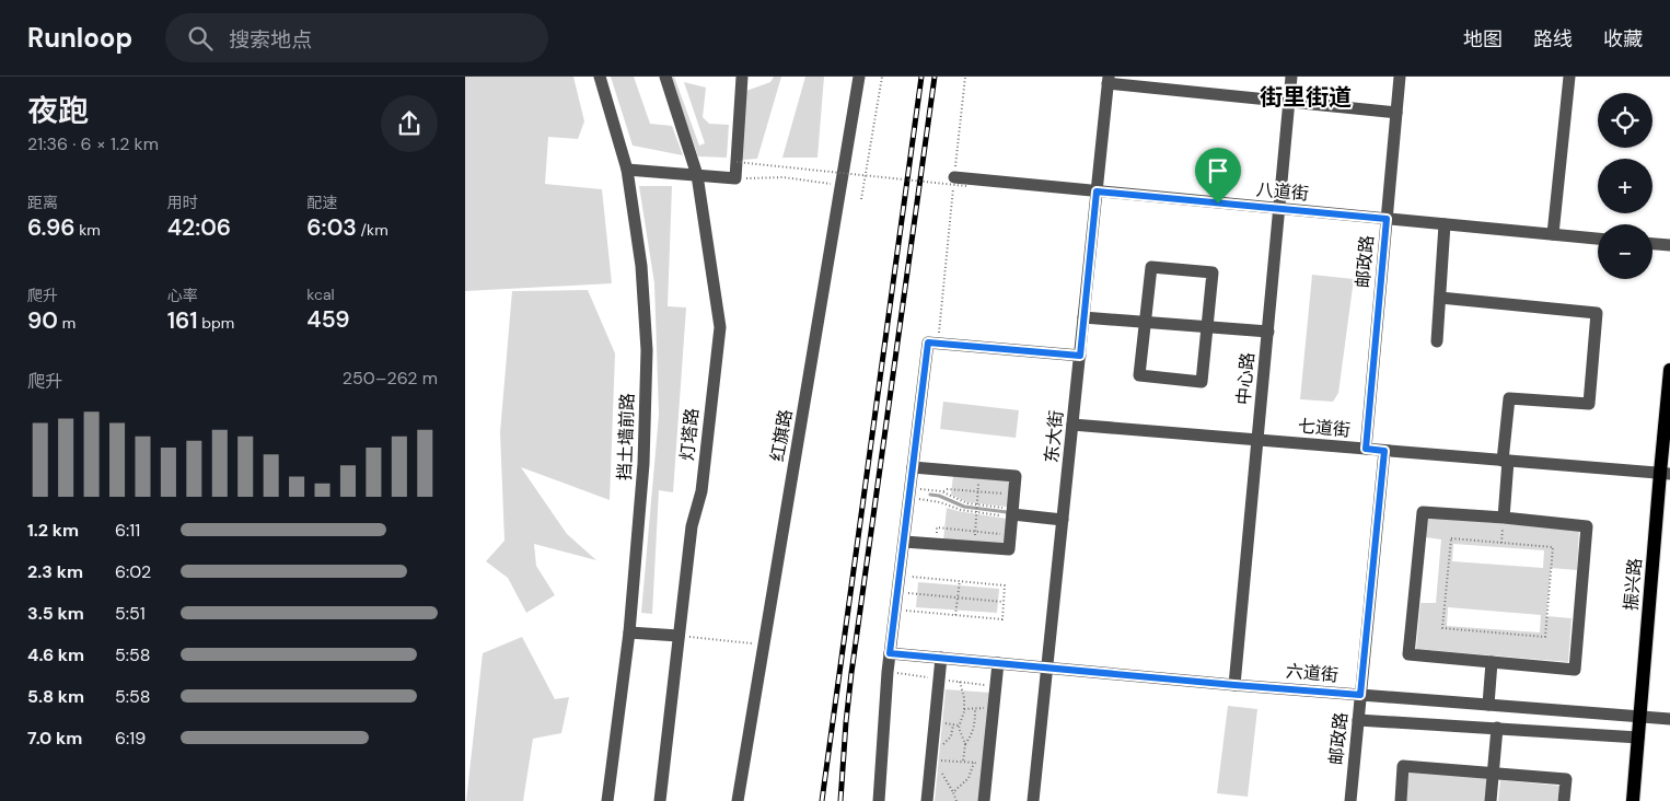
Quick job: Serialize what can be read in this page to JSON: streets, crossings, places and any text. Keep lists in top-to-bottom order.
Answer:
{
  "streets": {
    "main road": ["振兴路"],
    "street": [
      "八道街",
      "邮政路",
      "中心路",
      "七道街",
      "灯塔路",
      "红旗路",
      "挡土墙前路",
      "东大街",
      "六道街"
    ]
  },
  "crossings": [
    ["八道街", "邮政路"],
    ["八道街", "中心路"],
    ["八道街", "东大街"],
    ["邮政路", "七道街"],
    ["邮政路", "六道街"],
    ["中心路", "七道街"],
    ["中心路", "六道街"],
    ["七道街", "东大街"],
    ["七道街", "振兴路"],
    ["东大街", "六道街"],
    ["振兴路", "六道街"]
  ],
  "districts": ["街里街道"],
  "page": {
    "header": "Runloop",
    "search": "搜索地点",
    "nav": ["地图", "路线", "收藏"],
    "heading": ["夜跑", "21:36 · 6 × 1.2 km"],
    "map_buttons": ["+", "−"],
    "stats": [
      ["距离", "6.96 km"],
      ["用时", "42:06"],
      ["配速", "6:03 /km"],
      ["爬升", "90 m"],
      ["心率", "161 bpm"],
      ["kcal", "459"]
    ],
    "chart": ["爬升", "250–262 m"],
    "list": [
      {
        "name": "1.2 km",
        "note": "6:11"
      },
      {
        "name": "2.3 km",
        "note": "6:02"
      },
      {
        "name": "3.5 km",
        "note": "5:51"
      },
      {
        "name": "4.6 km",
        "note": "5:58"
      },
      {
        "name": "5.8 km",
        "note": "5:58"
      },
      {
        "name": "7.0 km",
        "note": "6:19"
      }
    ]
  }
}
